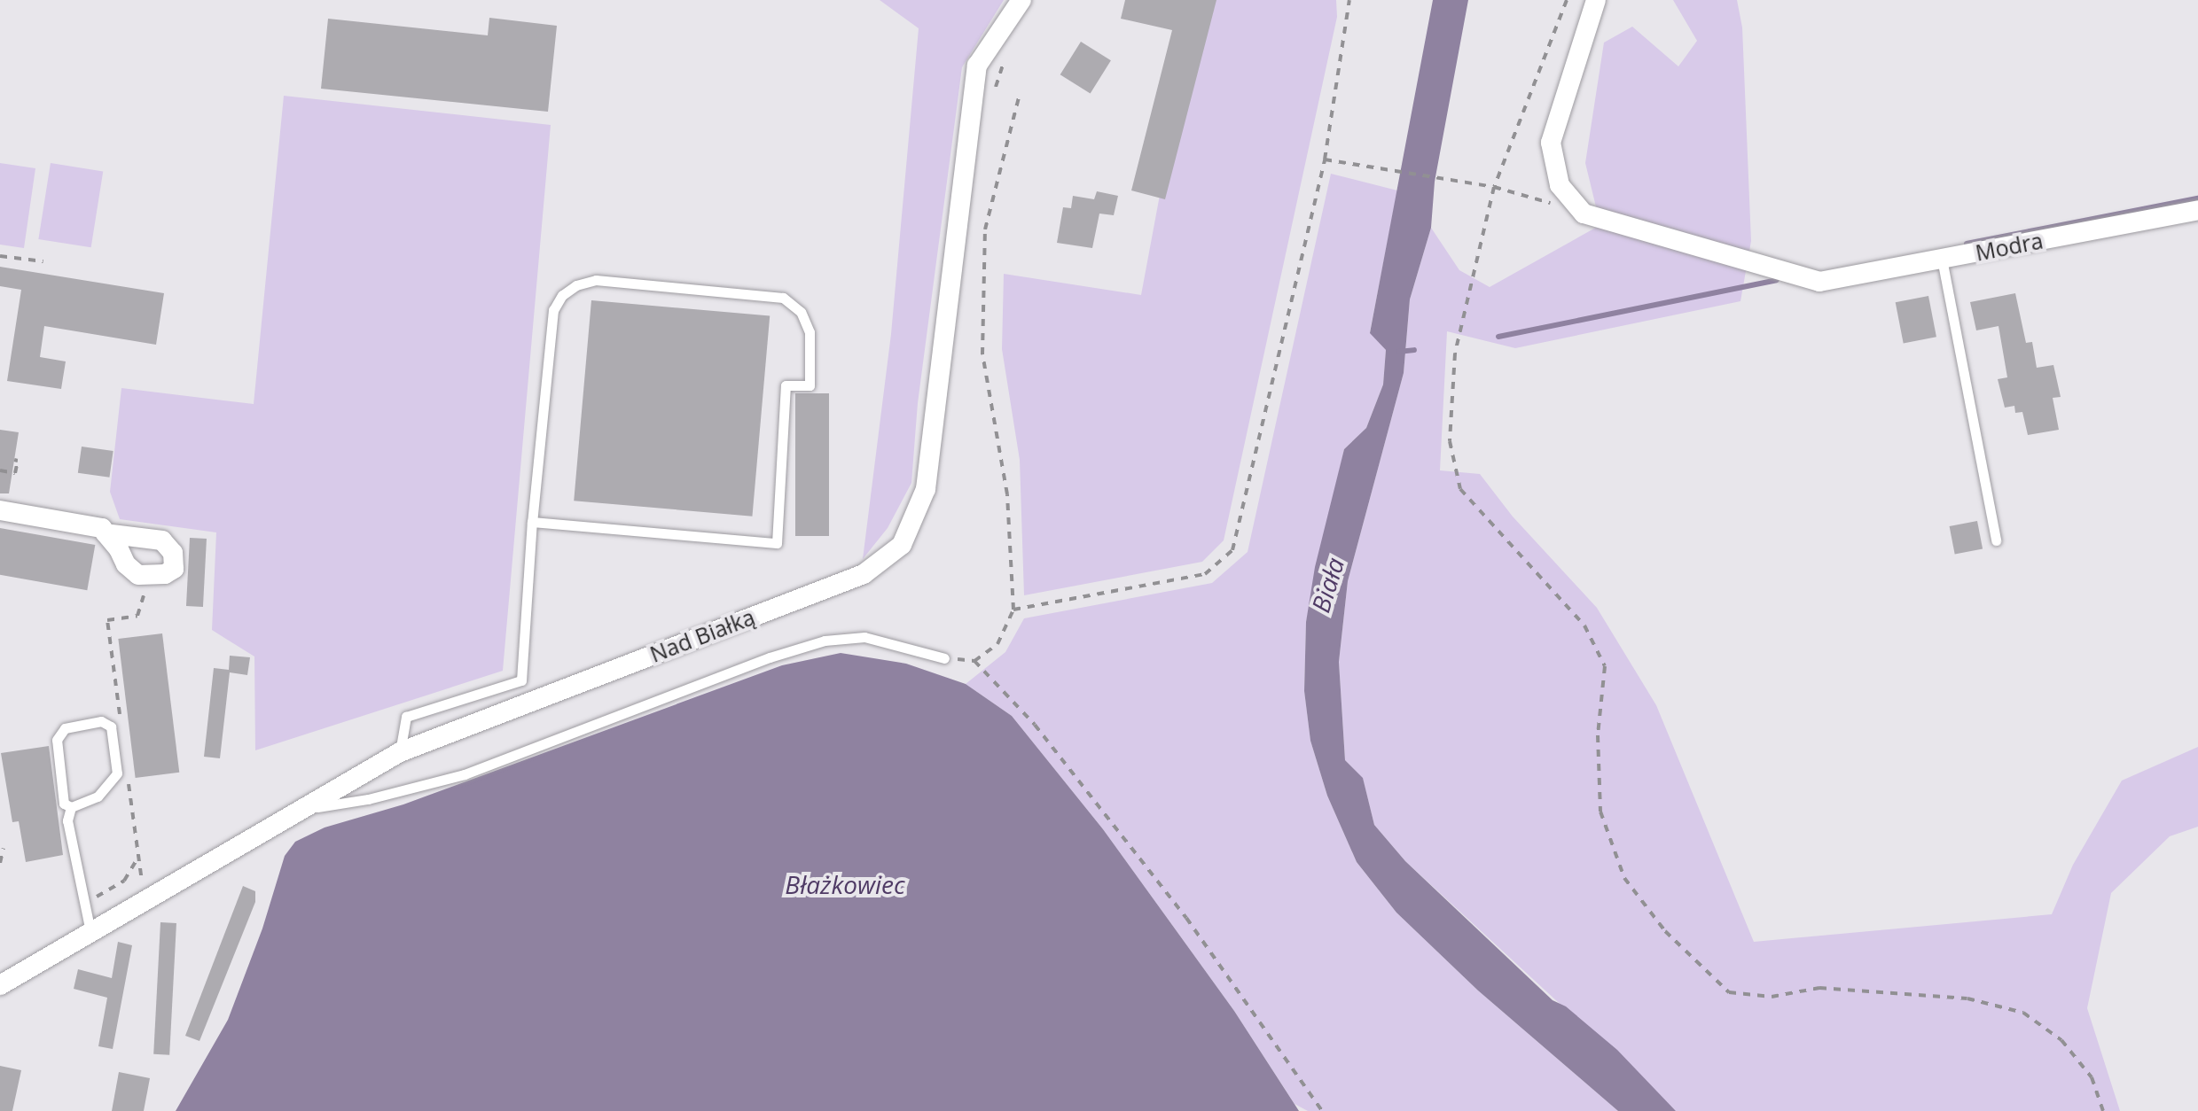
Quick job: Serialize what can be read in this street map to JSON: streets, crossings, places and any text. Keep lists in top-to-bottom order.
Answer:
{
  "streets": {
    "street": ["Modra", "Nad Białką"]
  },
  "water": ["Biała", "Błażkowiec"]
}
